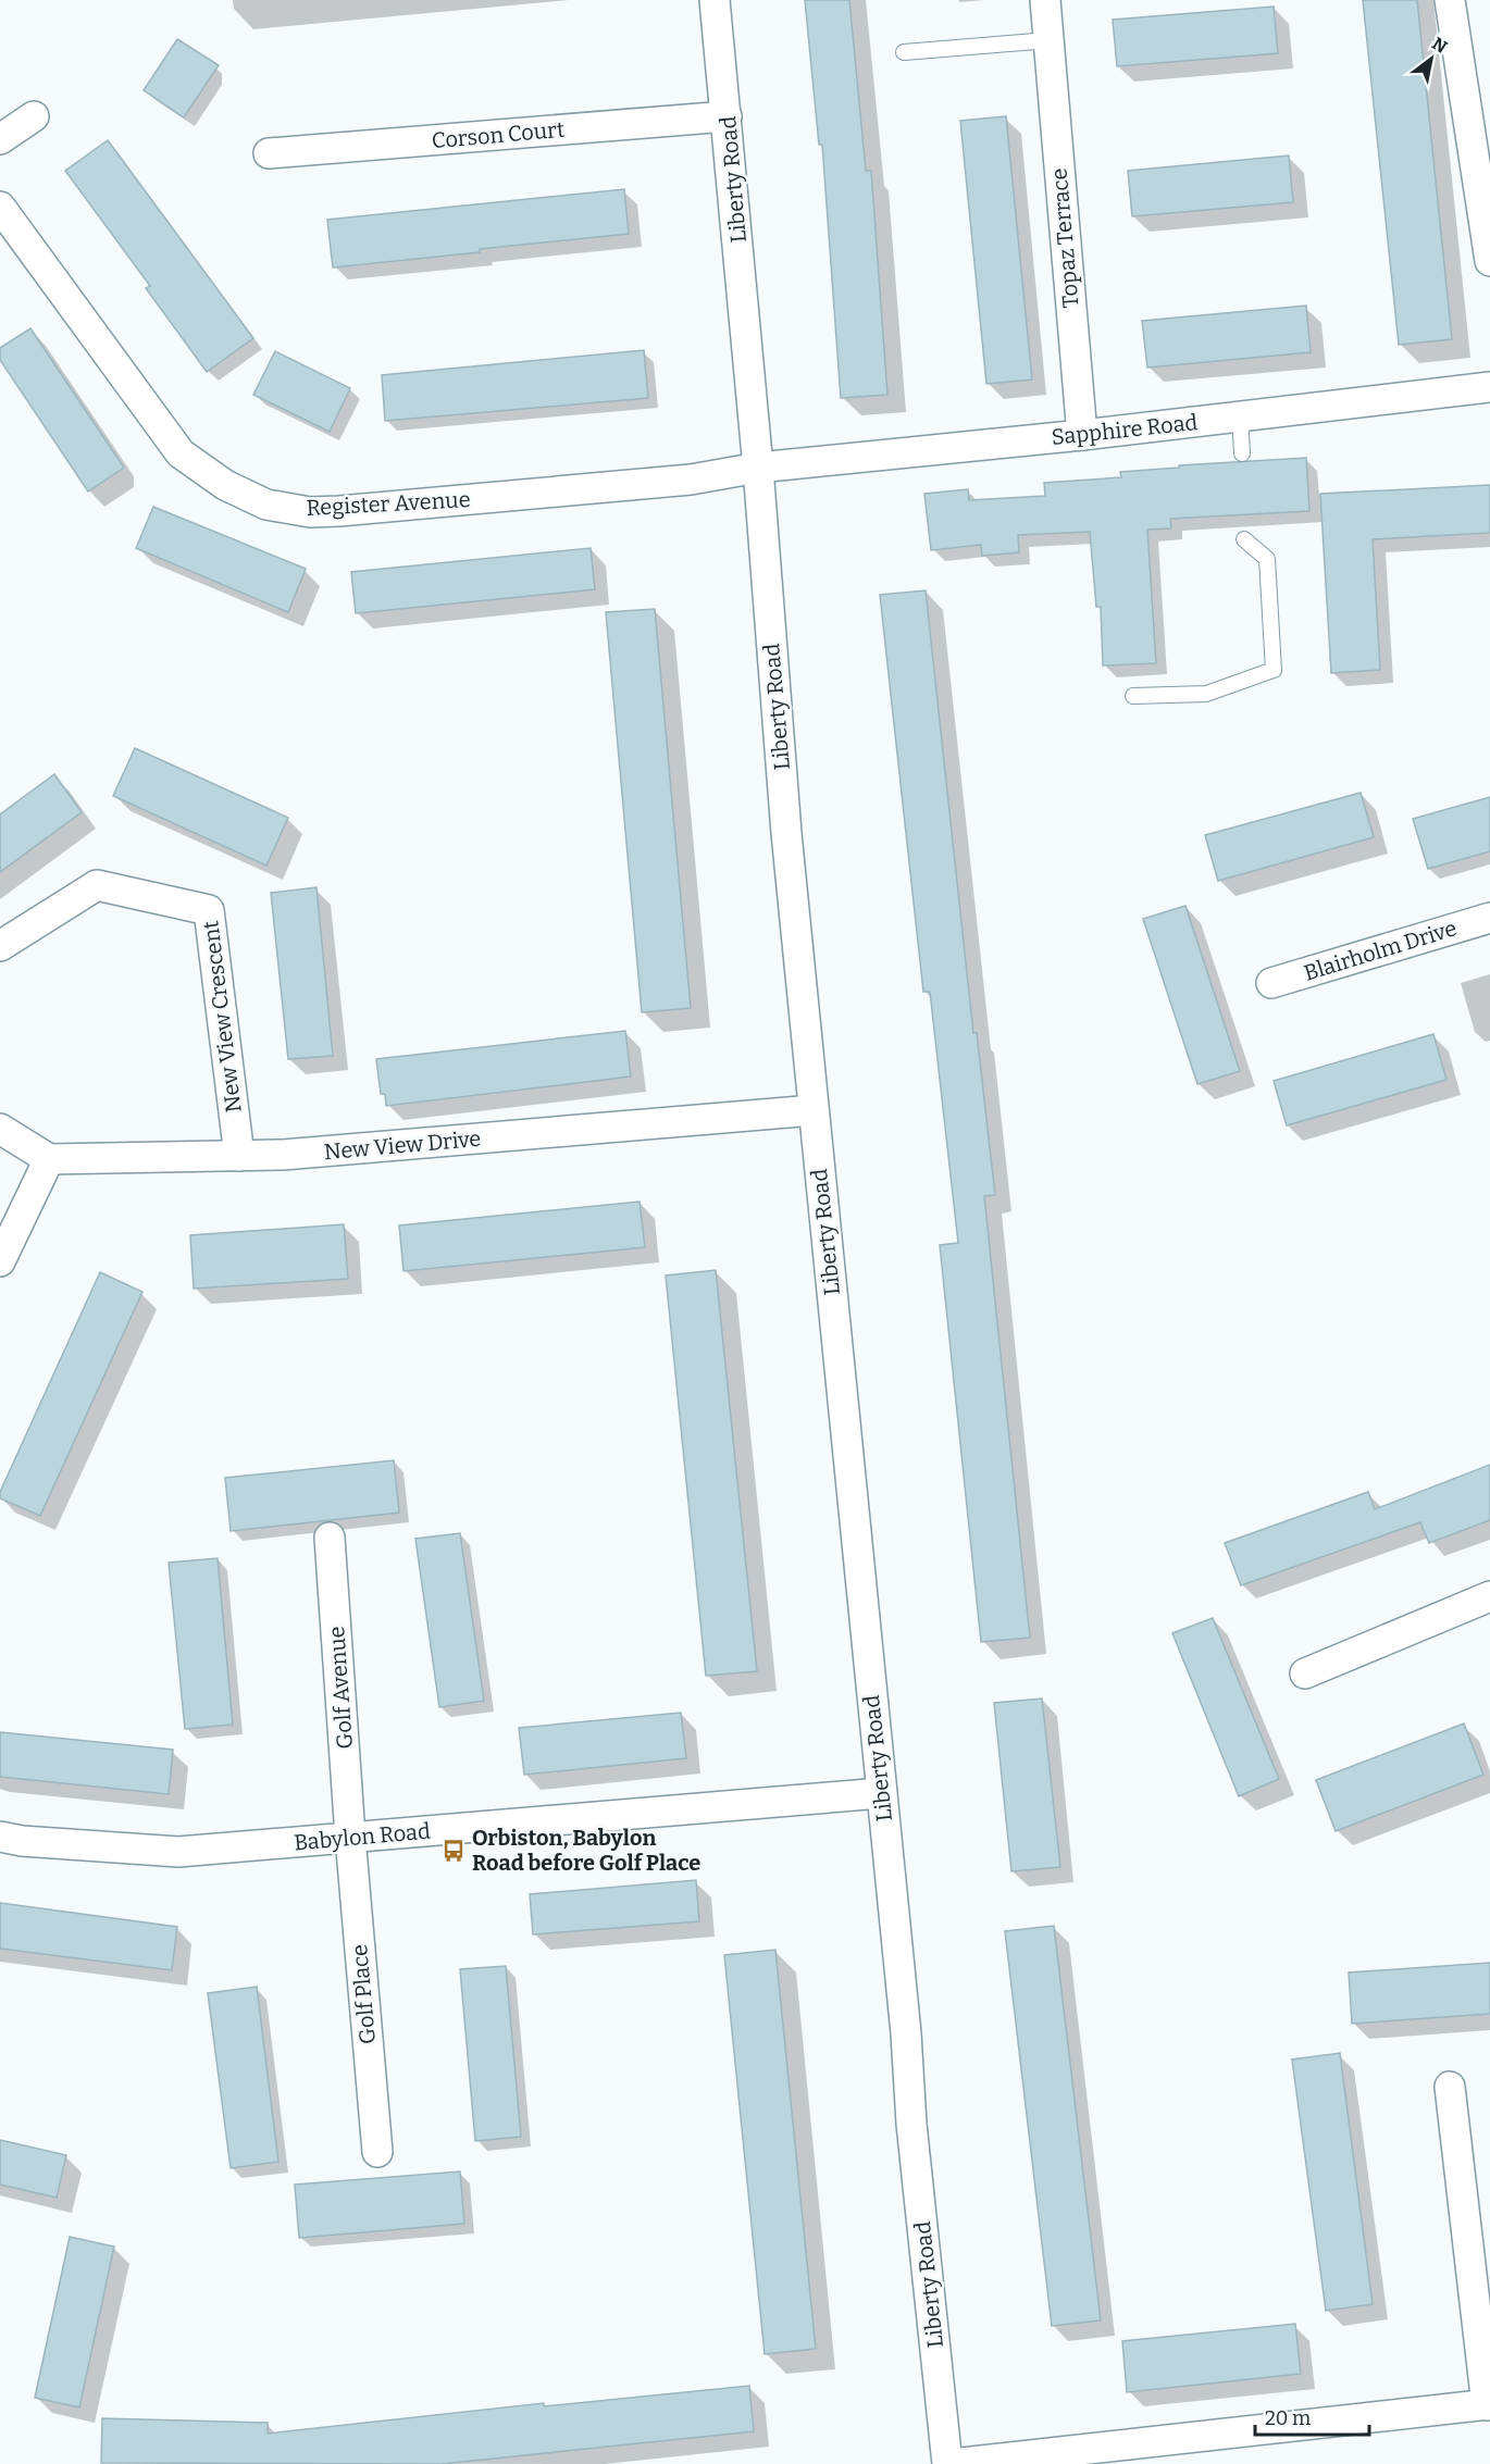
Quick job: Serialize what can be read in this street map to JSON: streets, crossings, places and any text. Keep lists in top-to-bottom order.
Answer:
{
  "streets": {
    "street": [
      "Corson Court",
      "Liberty Road",
      "Topaz Terrace",
      "Sapphire Road",
      "Register Avenue",
      "Blairholm Drive",
      "New View Crescent",
      "New View Drive",
      "Golf Avenue",
      "Babylon Road",
      "Golf Place"
    ]
  },
  "crossings": [
    ["Corson Court", "Liberty Road"],
    ["Liberty Road", "Sapphire Road"],
    ["Liberty Road", "Register Avenue"],
    ["Liberty Road", "New View Drive"],
    ["Liberty Road", "Babylon Road"],
    ["Topaz Terrace", "Sapphire Road"],
    ["Sapphire Road", "Register Avenue"],
    ["New View Crescent", "New View Drive"],
    ["Golf Avenue", "Babylon Road"],
    ["Golf Avenue", "Golf Place"],
    ["Babylon Road", "Golf Place"]
  ],
  "places": {
    "bus stop": ["Orbiston, Babylon Road before Golf Place"]
  },
  "scale_bar": "20 m",
  "north": "top right"
}
